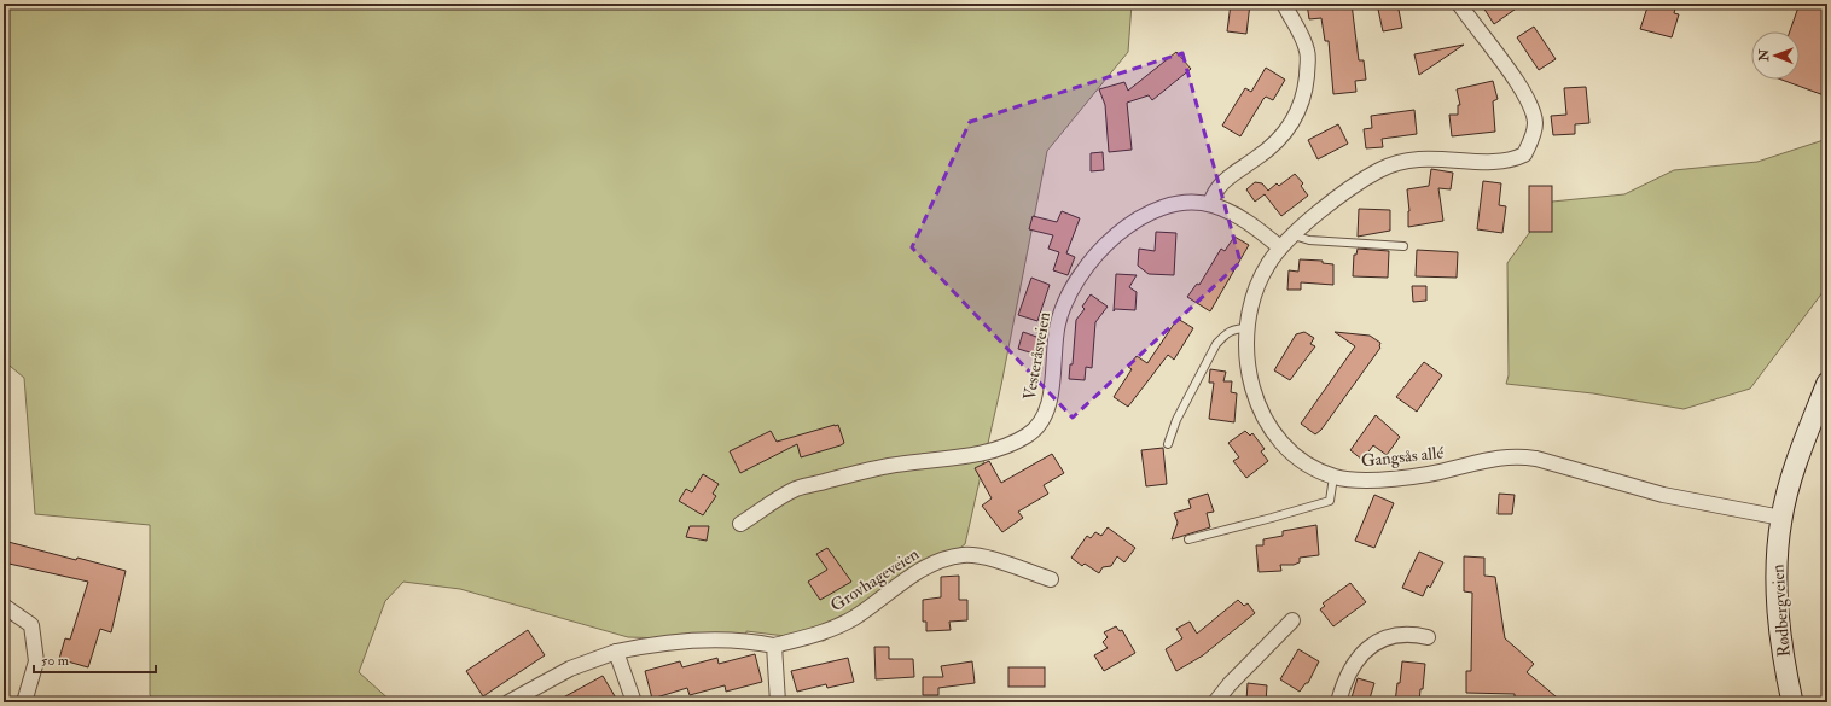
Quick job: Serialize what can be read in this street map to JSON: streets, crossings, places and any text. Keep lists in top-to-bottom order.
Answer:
{
  "streets": {
    "street": [
      "Vesteråsveien",
      "Gangsås allé",
      "Grovhageveien",
      "Rødbergveien"
    ]
  },
  "crossings": [
    ["Vesteråsveien", "Gangsås allé"],
    ["Gangsås allé", "Rødbergveien"]
  ],
  "scale_bar": "50 m",
  "north": "left"
}
